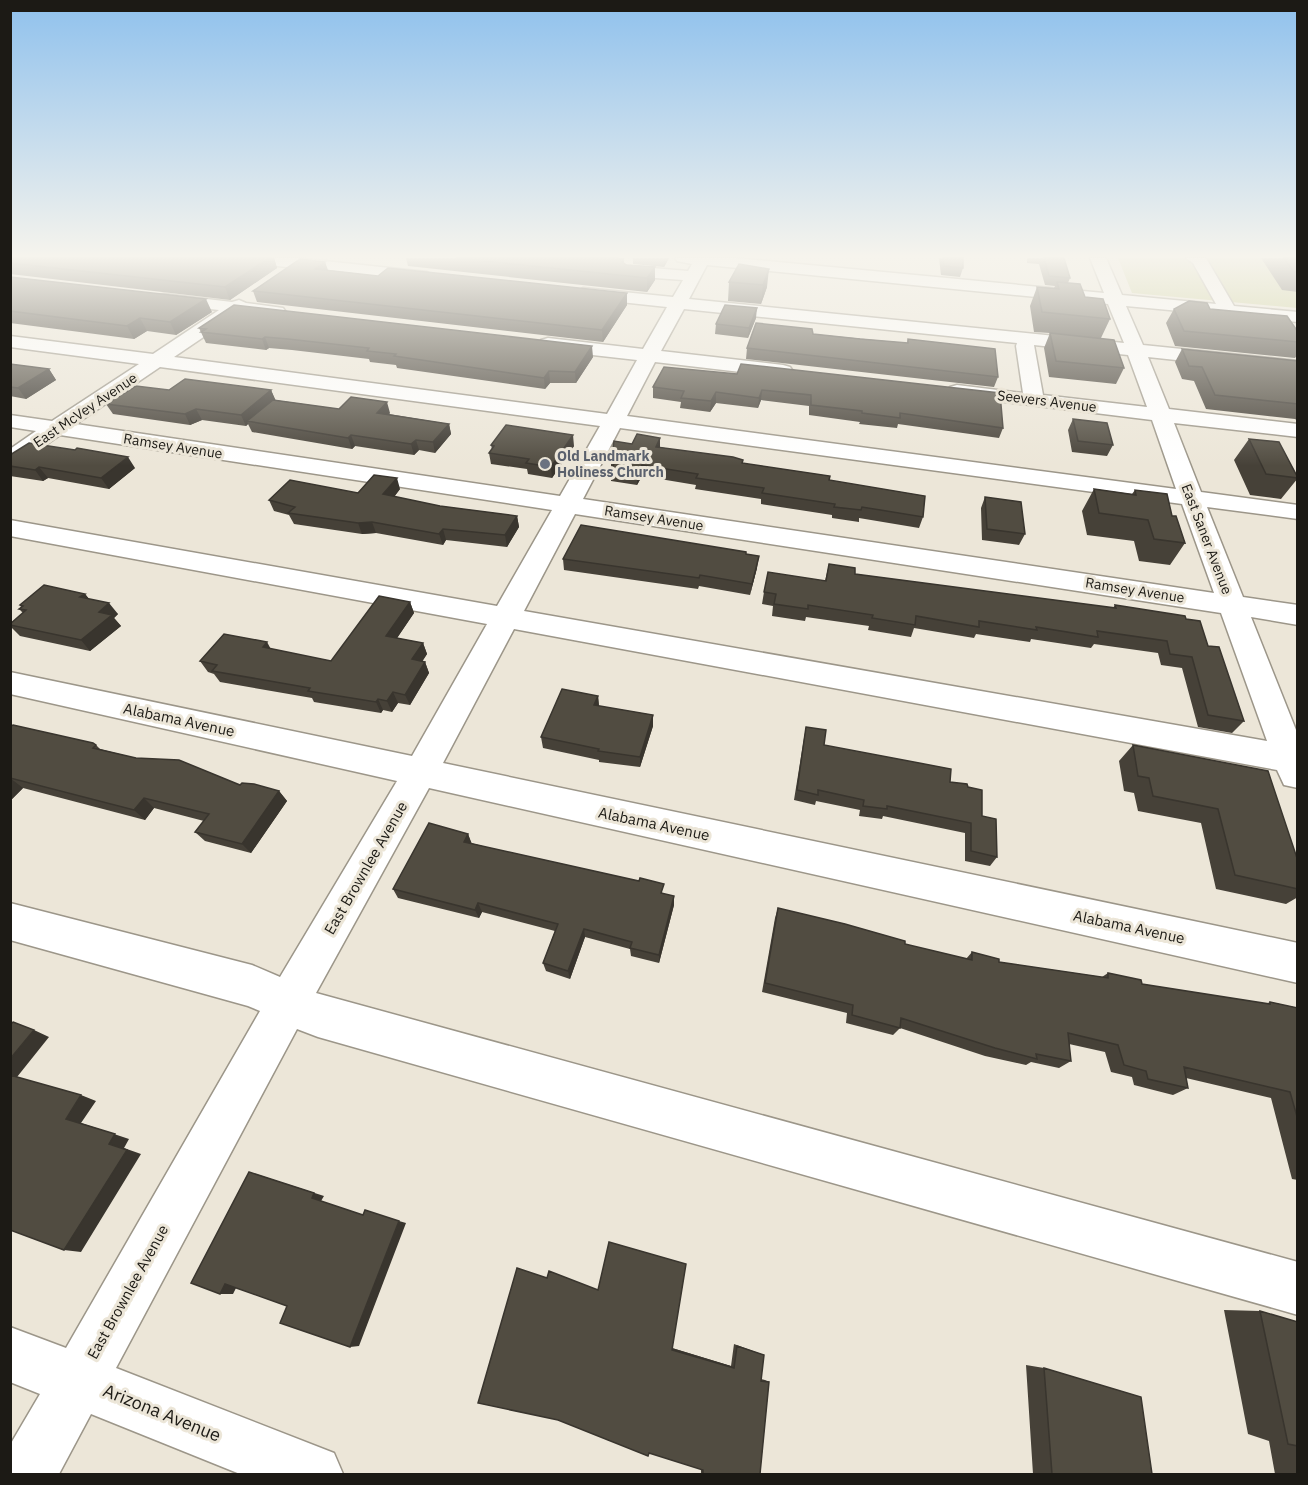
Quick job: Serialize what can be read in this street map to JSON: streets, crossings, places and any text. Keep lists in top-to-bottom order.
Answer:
{
  "streets": {
    "street": [
      "Seevers Avenue",
      "East McVey Avenue",
      "Ramsey Avenue",
      "East Saner Avenue",
      "Alabama Avenue",
      "East Brownlee Avenue",
      "Arizona Avenue"
    ]
  },
  "crossings": [
    ["Seevers Avenue", "East Saner Avenue"],
    ["East McVey Avenue", "Ramsey Avenue"],
    ["Ramsey Avenue", "East Saner Avenue"],
    ["Ramsey Avenue", "East Brownlee Avenue"],
    ["Alabama Avenue", "East Brownlee Avenue"],
    ["East Brownlee Avenue", "Arizona Avenue"]
  ],
  "places": ["Old Landmark Holiness Church"]
}
